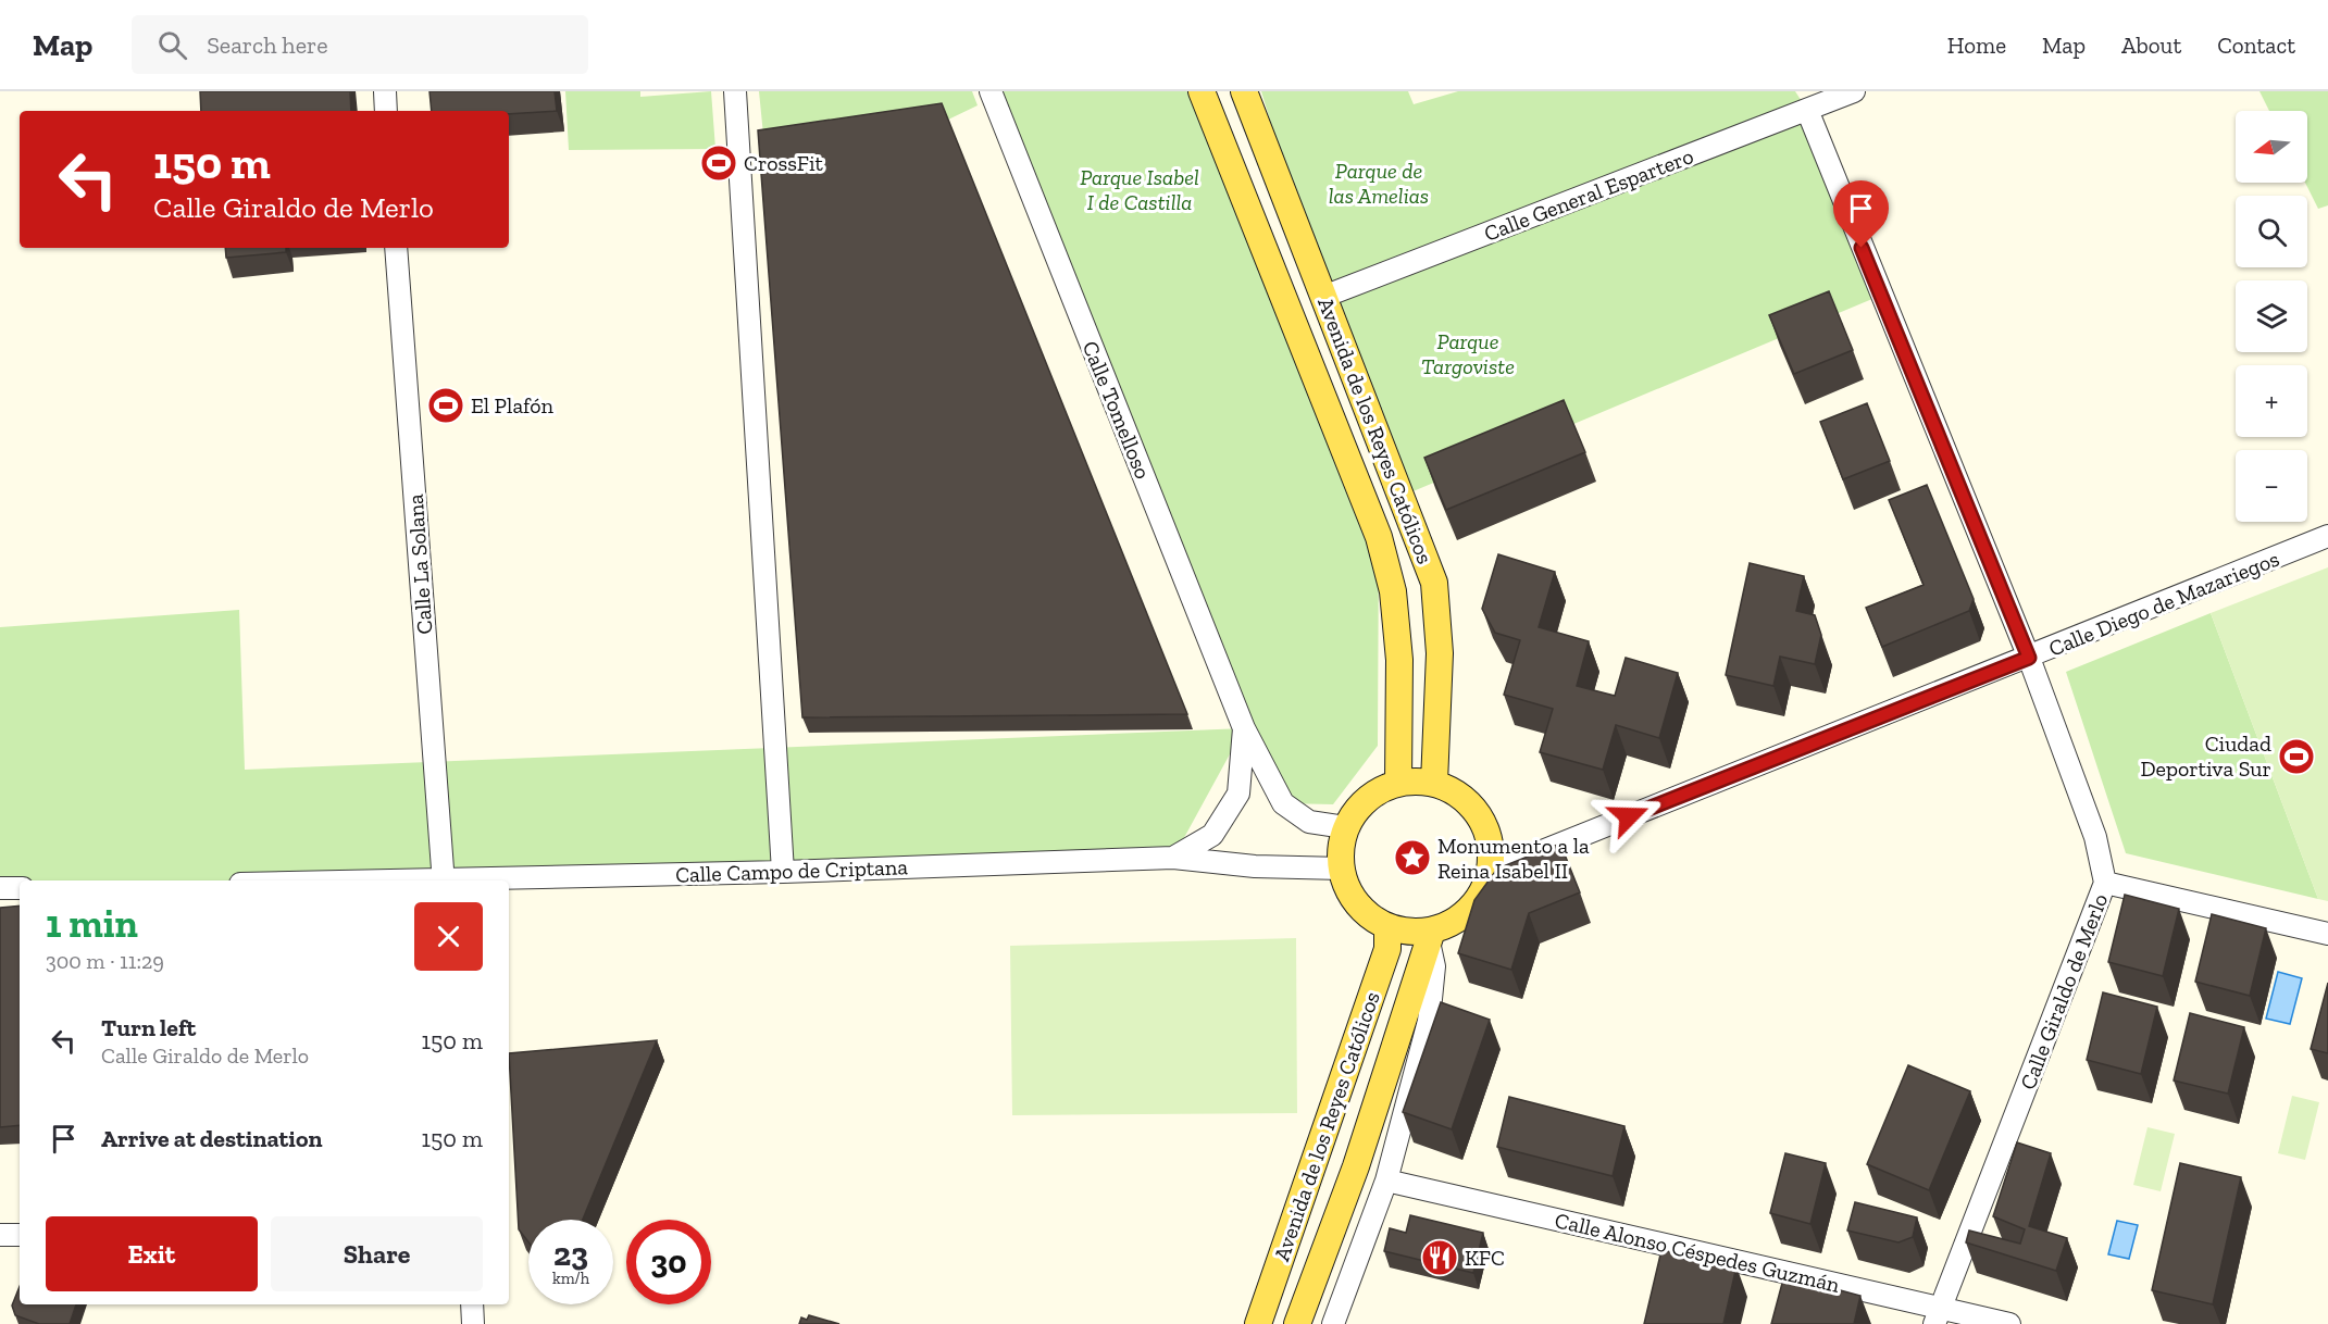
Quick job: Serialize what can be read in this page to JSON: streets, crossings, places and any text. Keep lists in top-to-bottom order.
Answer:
{
  "streets": {
    "main road": ["Avenida de los Reyes Católicos"],
    "street": [
      "Calle General Espartero",
      "Calle Tomelloso",
      "Calle La Solana",
      "Calle Diego de Mazariegos",
      "Calle Campo de Criptana",
      "Calle Giraldo de Merlo",
      "Calle Alonso Céspedes Guzmán"
    ]
  },
  "crossings": [
    ["Calle General Espartero", "Avenida de los Reyes Católicos"],
    ["Calle General Espartero", "Calle Giraldo de Merlo"],
    ["Calle Tomelloso", "Avenida de los Reyes Católicos"],
    ["Calle Tomelloso", "Calle Diego de Mazariegos"],
    ["Calle Tomelloso", "Calle Campo de Criptana"],
    ["Avenida de los Reyes Católicos", "Calle Diego de Mazariegos"],
    ["Avenida de los Reyes Católicos", "Calle Campo de Criptana"],
    ["Calle Diego de Mazariegos", "Calle Campo de Criptana"],
    ["Calle Diego de Mazariegos", "Calle Giraldo de Merlo"],
    ["Calle Giraldo de Merlo", "Calle Alonso Céspedes Guzmán"]
  ],
  "parks": ["Parque de las Amelias", "Parque Isabel I de Castilla", "Parque Targoviste"],
  "places": {
    "sports": ["CrossFit", "El Plafón", "Ciudad Deportiva Sur"],
    "place": ["Monumento a la Reina Isabel II"],
    "restaurant": ["KFC"]
  },
  "north": "left",
  "page": {
    "header": "Map",
    "search": "Search here",
    "nav": [
      "Home",
      "Map",
      "About",
      "Contact"
    ],
    "map_buttons": ["+", "−"],
    "turn": ["150 m", "Calle Giraldo de Merlo"],
    "heading": ["1 min", "300 m · 11:29"],
    "list": [
      {
        "name": "Turn left",
        "note": "Calle Giraldo de Merlo",
        "value": "150 m"
      },
      {
        "name": "Arrive at destination",
        "value": "150 m"
      }
    ],
    "buttons": ["Exit", "Share"],
    "speed": "23 km/h",
    "limit": "30"
  }
}
